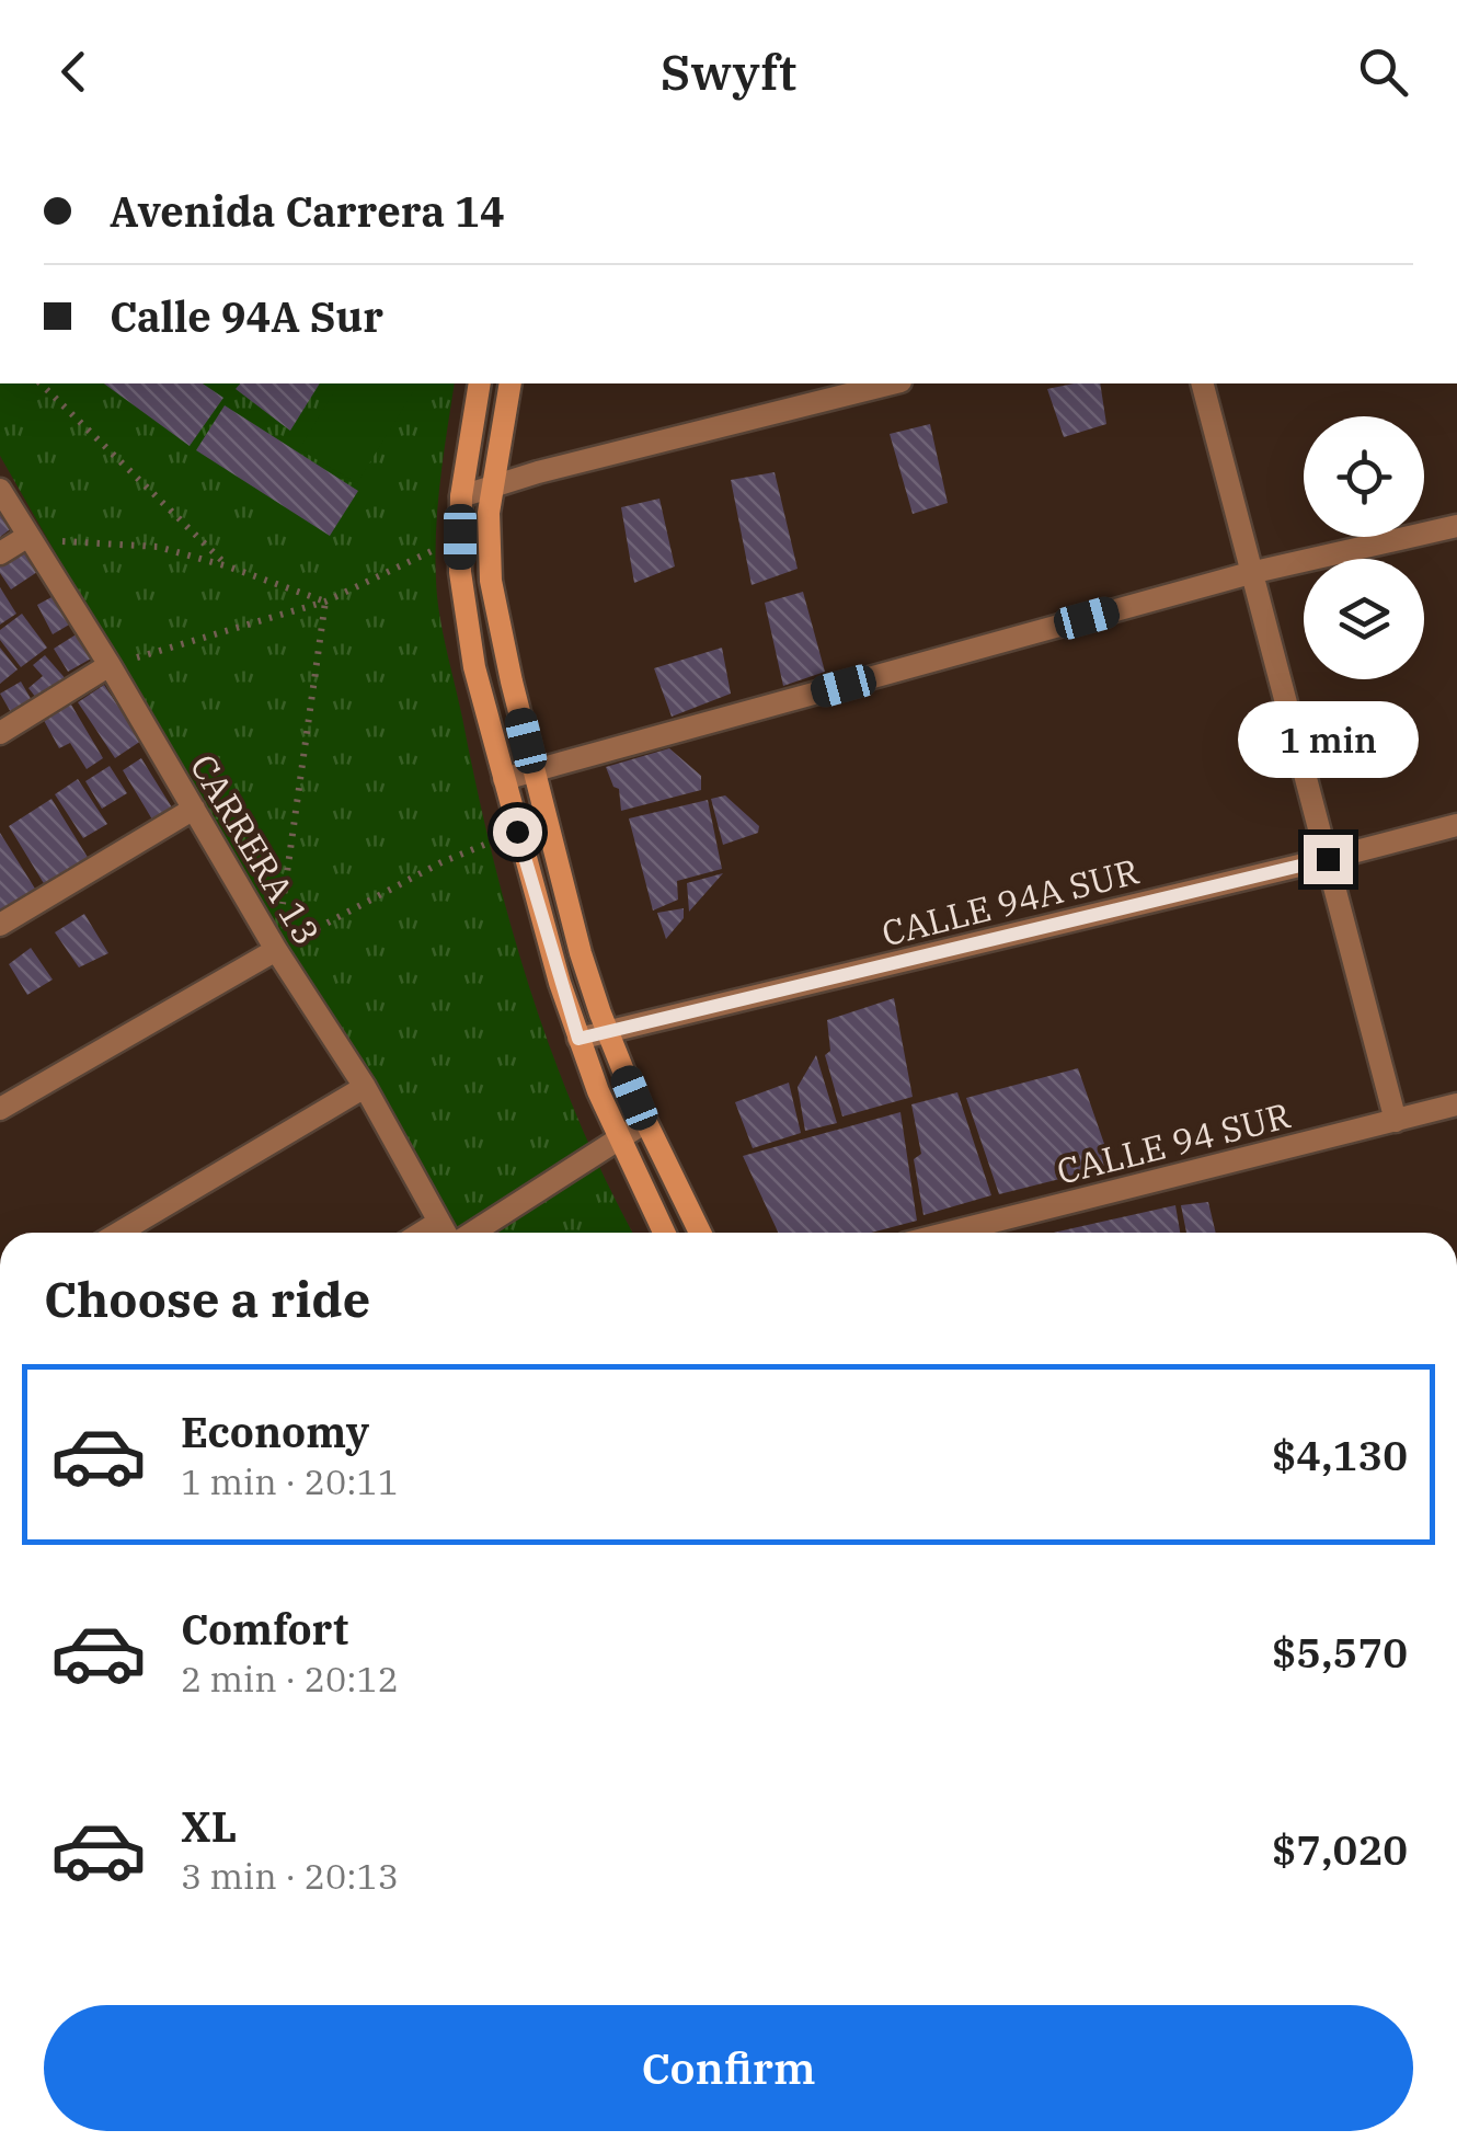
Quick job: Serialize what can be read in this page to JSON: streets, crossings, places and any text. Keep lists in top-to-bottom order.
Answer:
{
  "streets": {
    "street": ["CARRERA 13", "CALLE 94A SUR", "CALLE 94 SUR"]
  },
  "page": {
    "header": "Swyft",
    "banner": ["Avenida Carrera 14", "Calle 94A Sur"],
    "bubble": "1 min",
    "heading": "Choose a ride",
    "list": [
      {
        "name": "Economy",
        "note": "1 min · 20:11",
        "value": "$4,130"
      },
      {
        "name": "Comfort",
        "note": "2 min · 20:12",
        "value": "$5,570"
      },
      {
        "name": "XL",
        "note": "3 min · 20:13",
        "value": "$7,020"
      }
    ],
    "buttons": "Confirm"
  }
}
